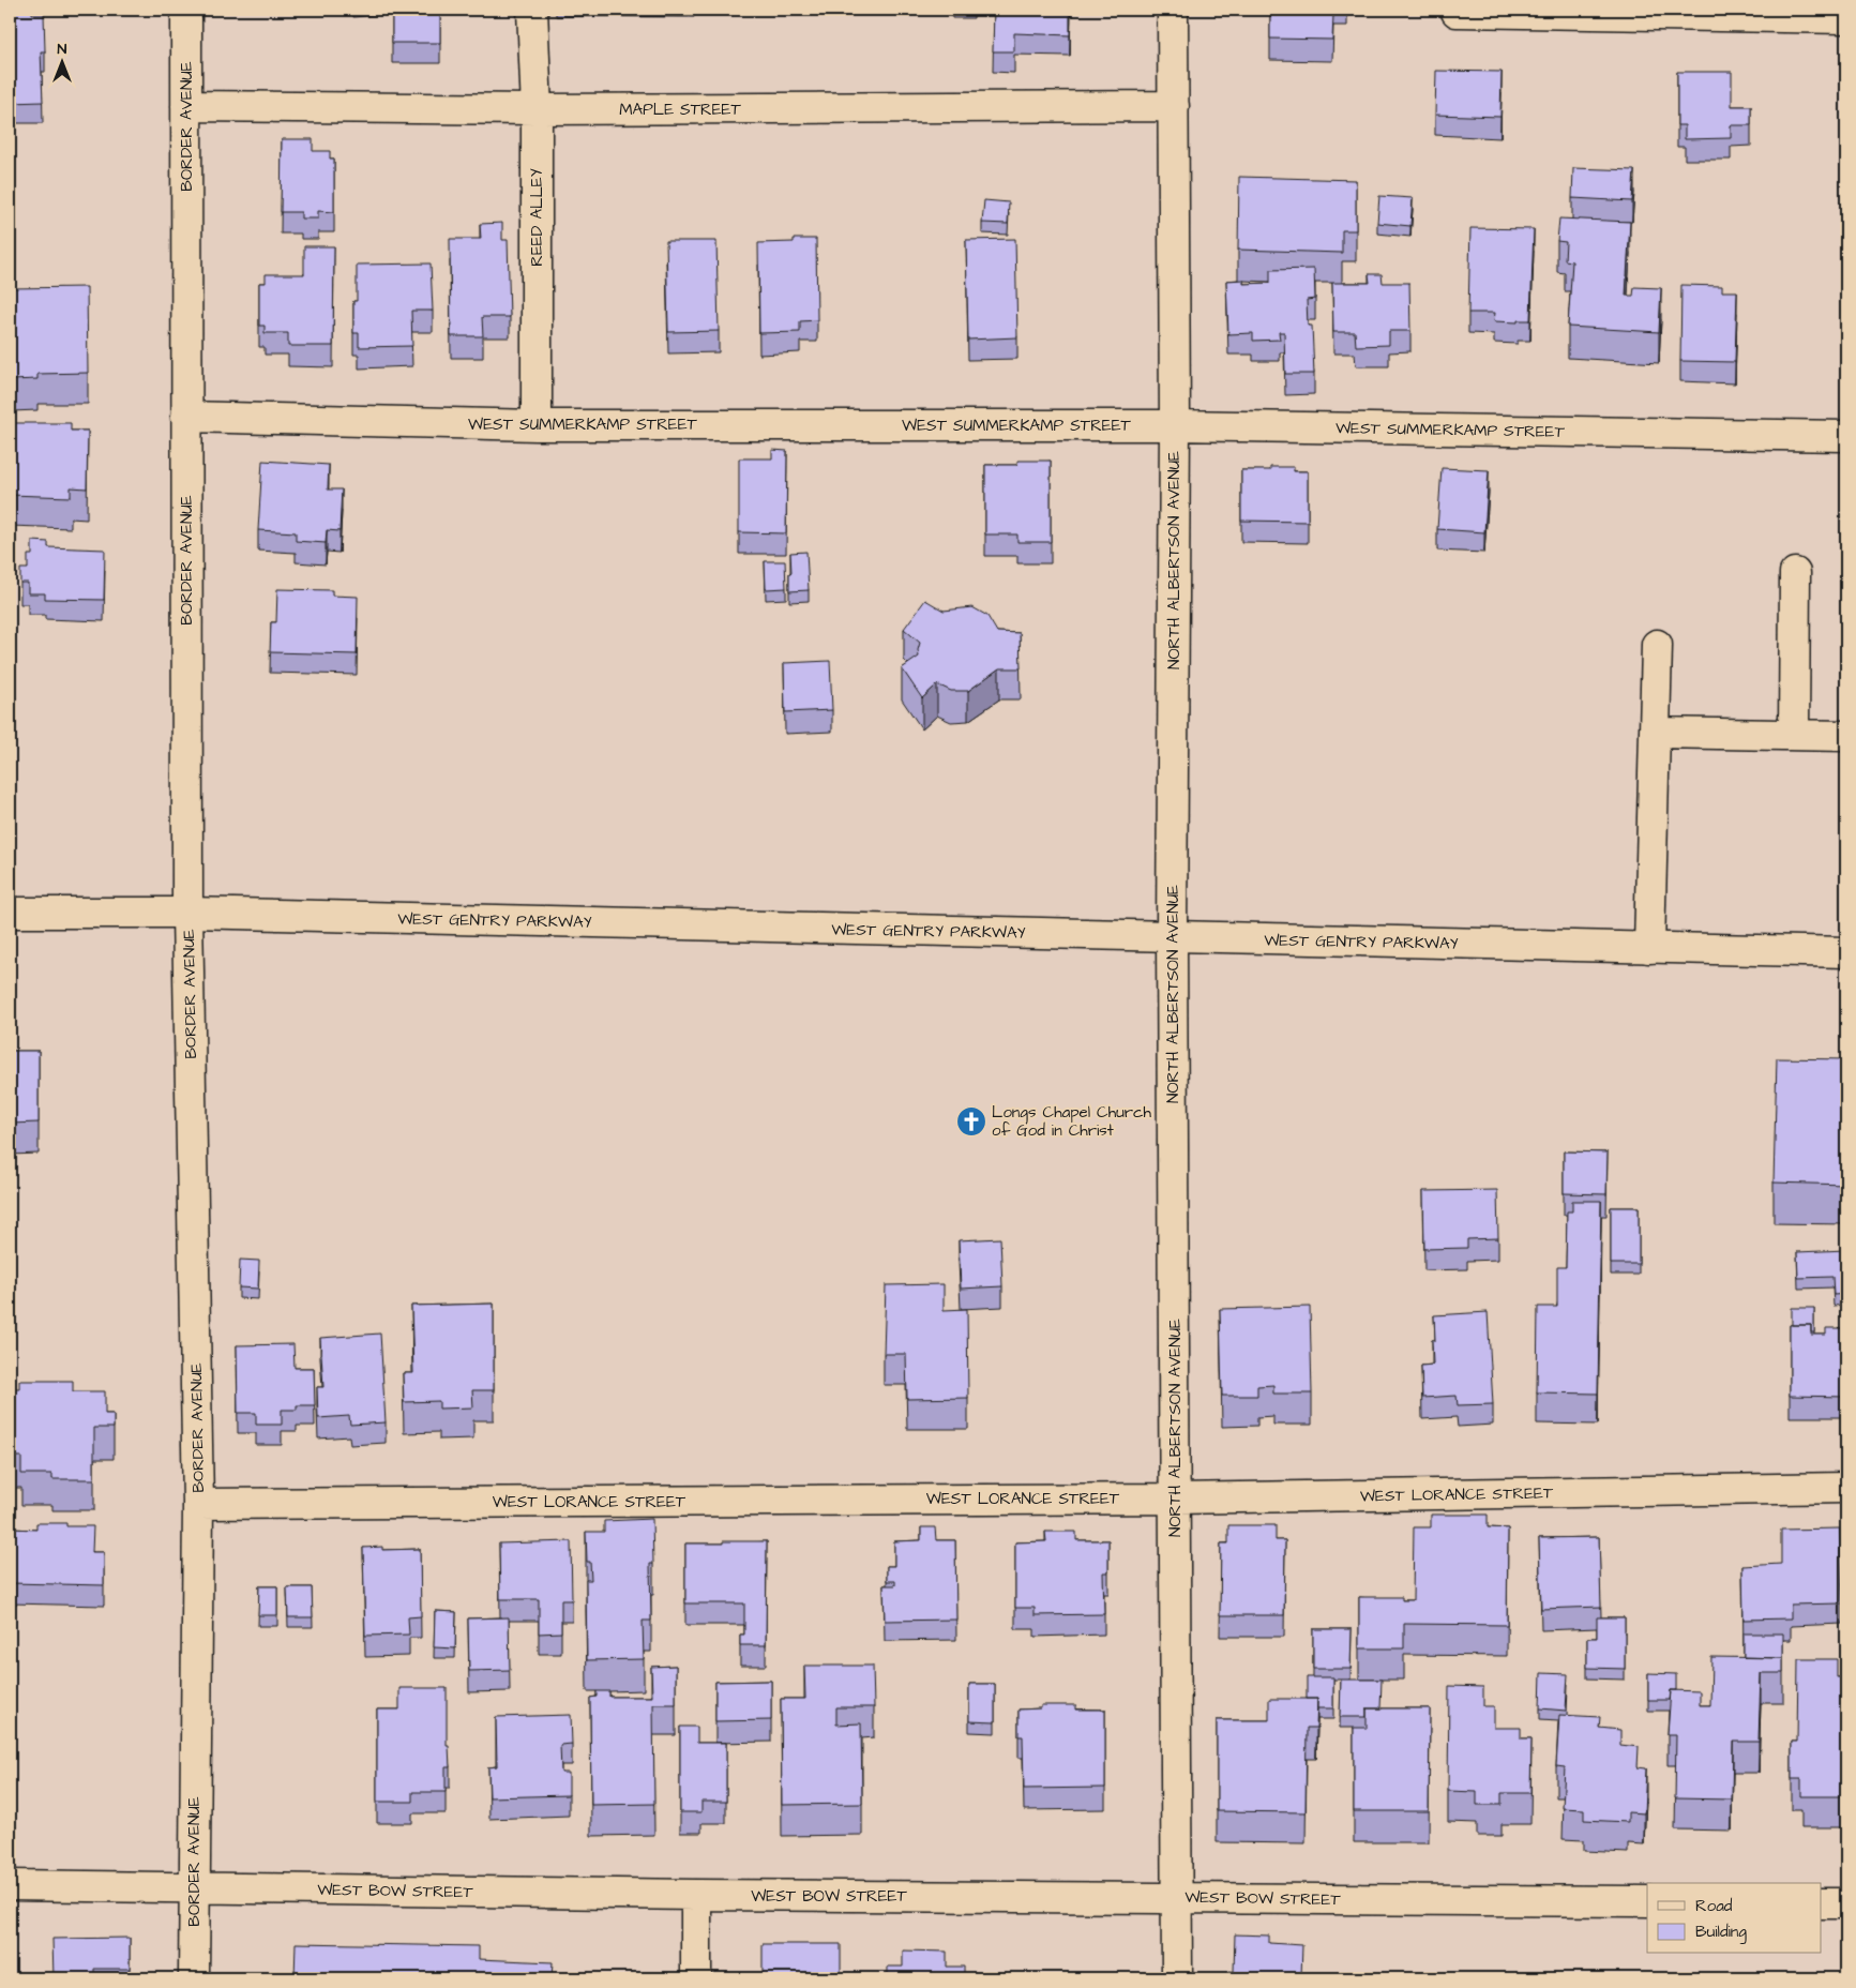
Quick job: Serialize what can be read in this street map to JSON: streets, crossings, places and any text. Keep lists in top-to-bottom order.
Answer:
{
  "streets": {
    "street": [
      "MAPLE STREET",
      "BORDER AVENUE",
      "REED ALLEY",
      "WEST SUMMERKAMP STREET",
      "NORTH ALBERTSON AVENUE",
      "WEST GENTRY PARKWAY",
      "WEST LORANCE STREET",
      "WEST BOW STREET"
    ]
  },
  "crossings": [
    ["MAPLE STREET", "BORDER AVENUE"],
    ["MAPLE STREET", "REED ALLEY"],
    ["MAPLE STREET", "NORTH ALBERTSON AVENUE"],
    ["BORDER AVENUE", "WEST SUMMERKAMP STREET"],
    ["BORDER AVENUE", "WEST GENTRY PARKWAY"],
    ["BORDER AVENUE", "WEST LORANCE STREET"],
    ["BORDER AVENUE", "WEST BOW STREET"],
    ["REED ALLEY", "WEST SUMMERKAMP STREET"],
    ["WEST SUMMERKAMP STREET", "NORTH ALBERTSON AVENUE"],
    ["NORTH ALBERTSON AVENUE", "WEST GENTRY PARKWAY"],
    ["NORTH ALBERTSON AVENUE", "WEST LORANCE STREET"],
    ["NORTH ALBERTSON AVENUE", "WEST BOW STREET"]
  ],
  "places": {
    "church": ["Longs Chapel Church of God in Christ"]
  },
  "legend": ["Road", "Building"],
  "north": "top"
}
